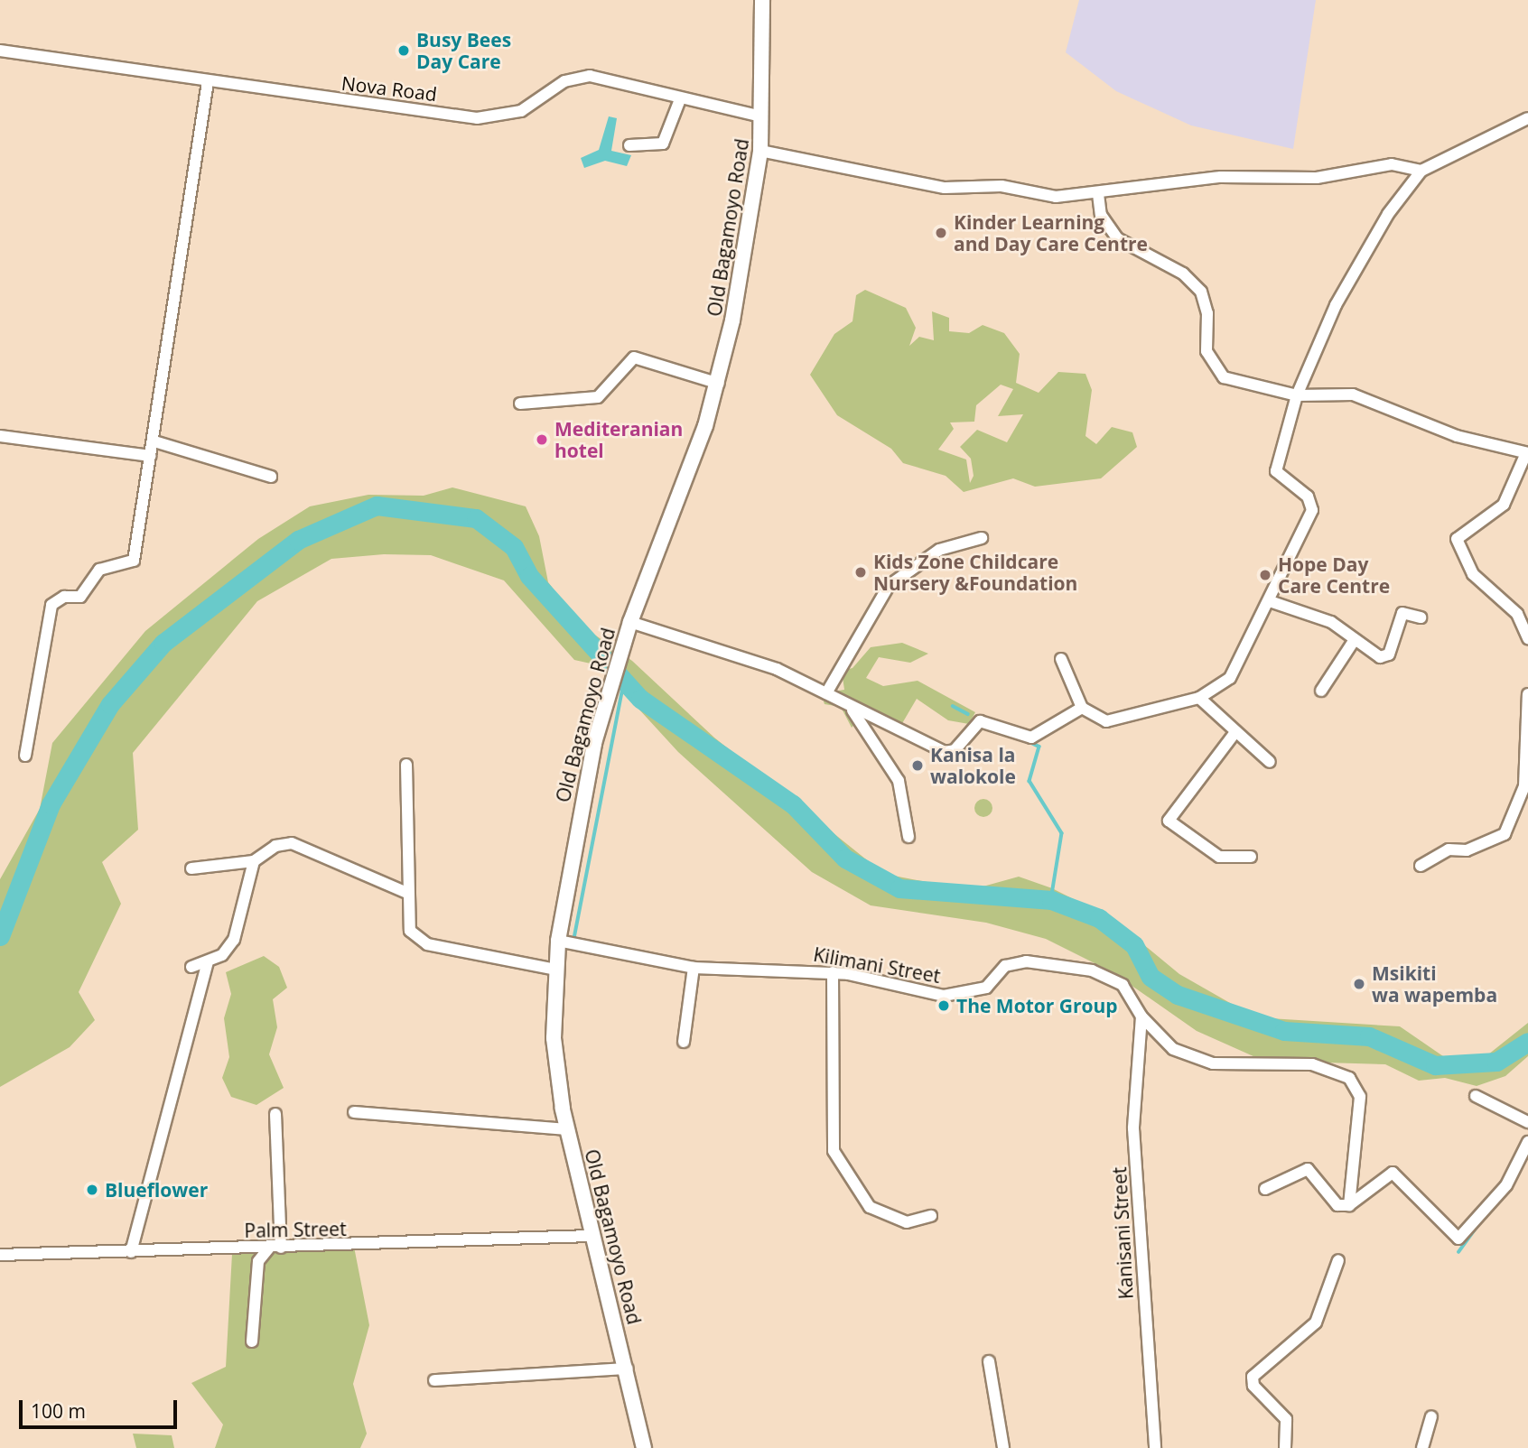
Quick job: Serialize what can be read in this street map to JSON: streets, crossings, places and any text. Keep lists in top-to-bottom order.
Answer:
{
  "streets": {
    "main road": ["Old Bagamoyo Road"],
    "street": [
      "Nova Road",
      "Kilimani Street",
      "Palm Street",
      "Kanisani Street"
    ]
  },
  "crossings": [
    ["Nova Road", "Old Bagamoyo Road"],
    ["Old Bagamoyo Road", "Kilimani Street"],
    ["Old Bagamoyo Road", "Palm Street"],
    ["Kilimani Street", "Kanisani Street"]
  ],
  "places": [
    "Busy Bees Day Care",
    "Kinder Learning and Day Care Centre",
    "Mediteranian hotel",
    "Kids Zone Childcare Nursery &Foundation",
    "Hope Day Care Centre",
    "Kanisa la walokole",
    "Msikiti wa wapemba",
    "The Motor Group",
    "Blueflower"
  ],
  "scale_bar": "100 m"
}
